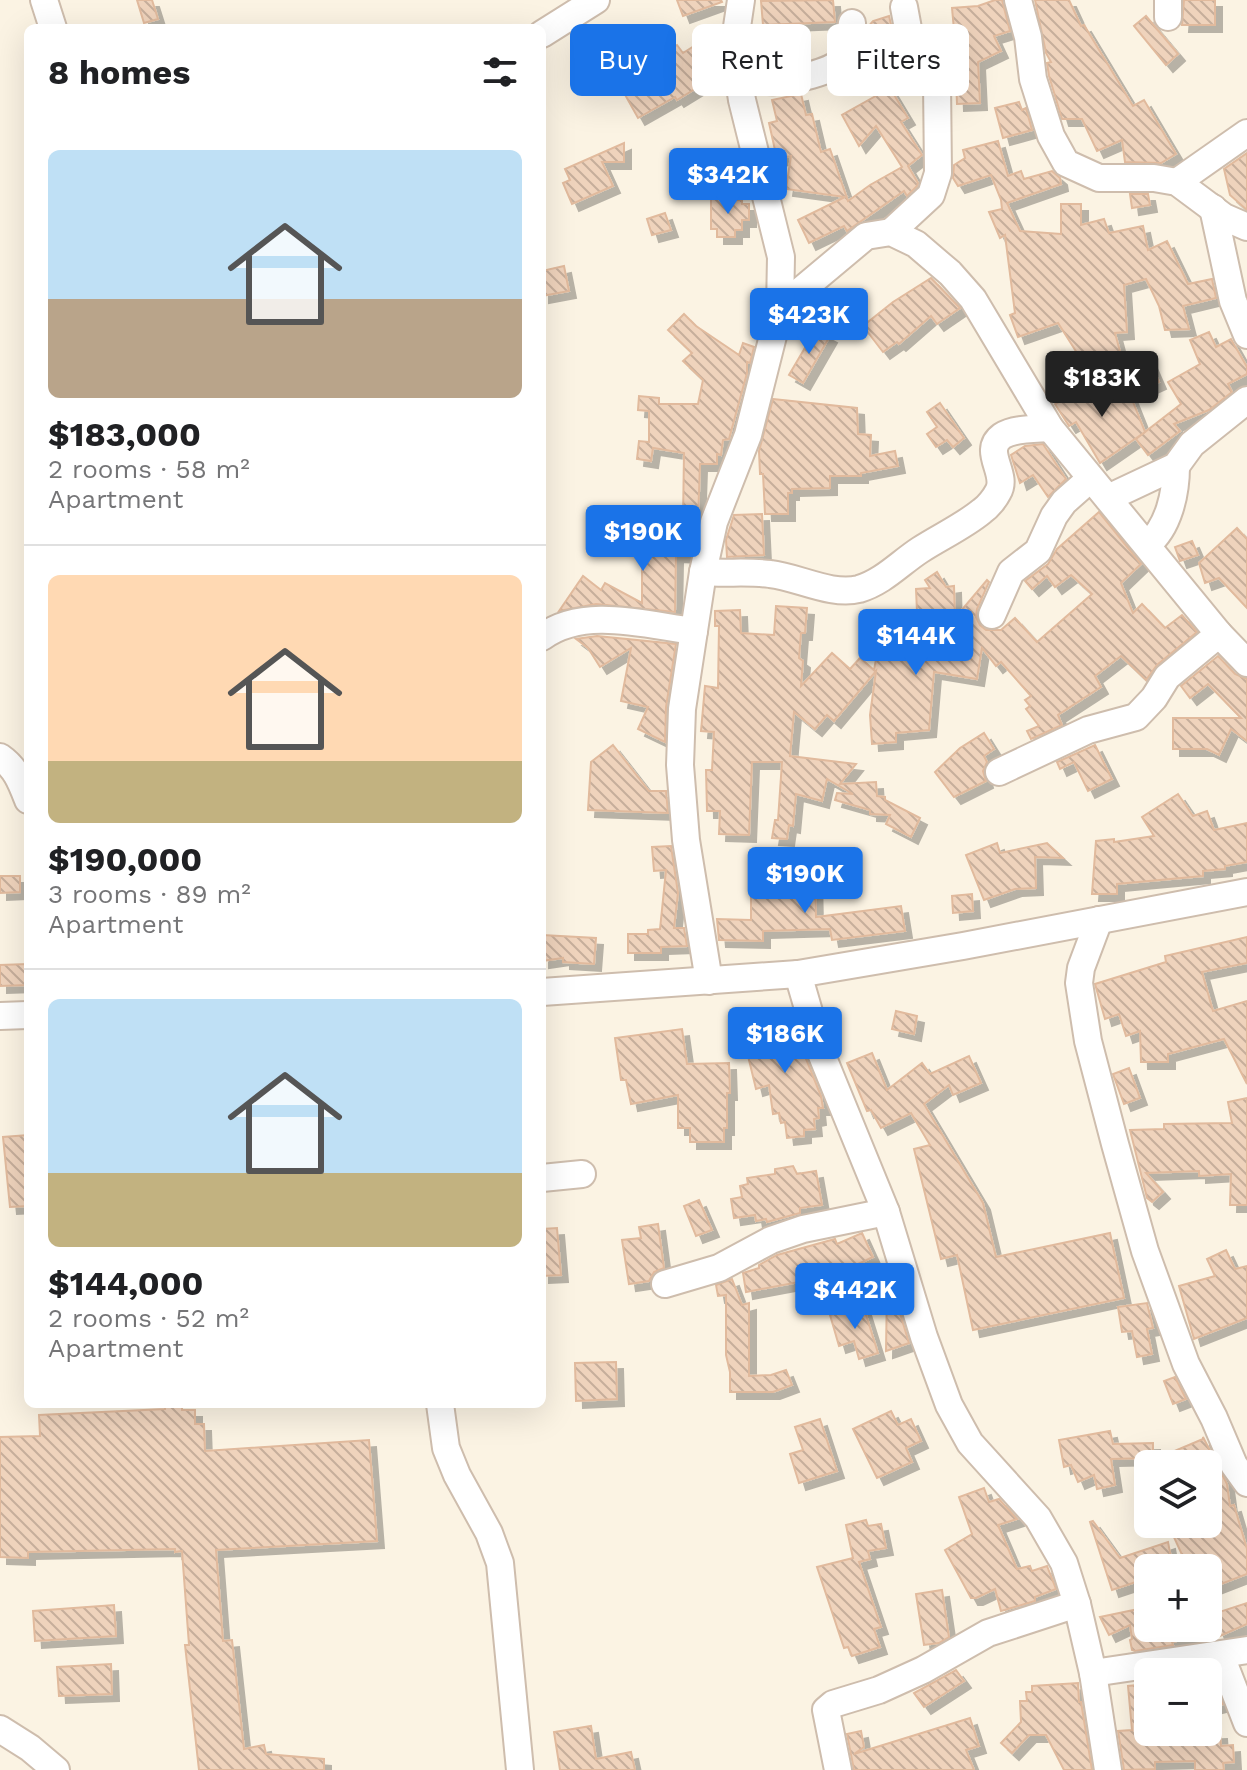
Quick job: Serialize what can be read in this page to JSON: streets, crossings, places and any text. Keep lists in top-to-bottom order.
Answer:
{
  "page": {
    "chip": ["Buy", "Rent", "Filters"],
    "heading": "8 homes",
    "list": [
      {
        "name": "$183,000",
        "note": "2 rooms · 58 m² · Apartment"
      },
      {
        "name": "$190,000",
        "note": "3 rooms · 89 m² · Apartment"
      },
      {
        "name": "$144,000",
        "note": "2 rooms · 52 m² · Apartment"
      }
    ],
    "price": [
      "$342K",
      "$423K",
      "$183K",
      "$190K",
      "$144K",
      "$190K",
      "$186K",
      "$442K"
    ],
    "map_buttons": ["+", "−"]
  }
}
